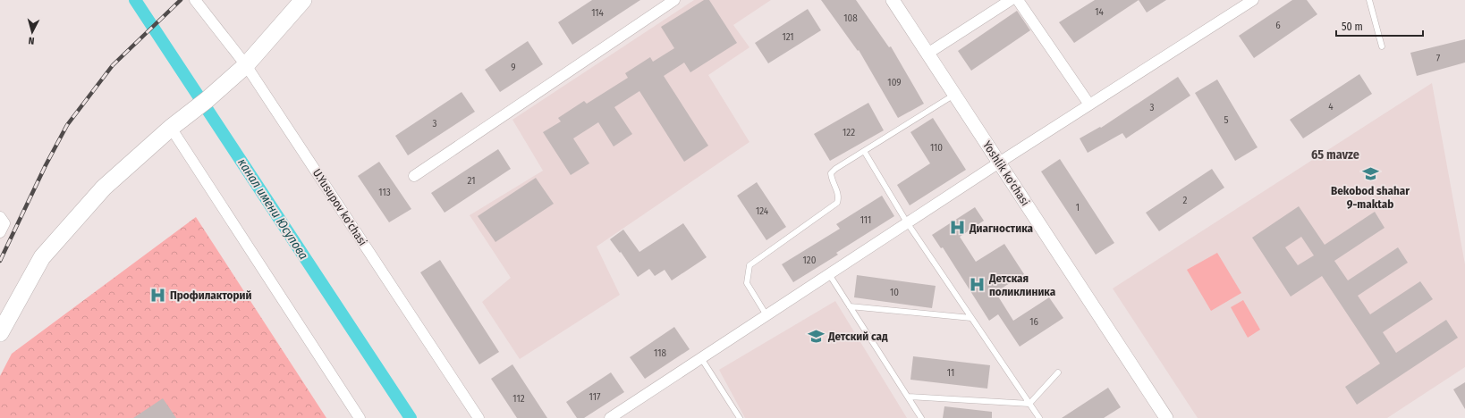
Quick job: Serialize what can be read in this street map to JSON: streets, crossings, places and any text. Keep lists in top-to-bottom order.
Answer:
{
  "streets": {
    "street": ["Yoshlik ko'chasi", "U.Yusupov ko'chasi"]
  },
  "districts": ["65 mavze"],
  "water": ["канал имени Юсупова"],
  "places": {
    "school or university": ["Bekobod shahar 9-maktab", "Детский сад"],
    "hospital": ["Диагностика", "Детская поликлиника", "Профилакторий"]
  },
  "house_numbers": [
    "14",
    "114",
    "108",
    "6",
    "121",
    "7",
    "9",
    "109",
    "4",
    "3",
    "5",
    "3",
    "122",
    "110",
    "21",
    "113",
    "2",
    "1",
    "124",
    "111",
    "120",
    "10",
    "16",
    "118",
    "11",
    "117",
    "112"
  ],
  "scale_bar": "50 m",
  "north": "bottom"
}
